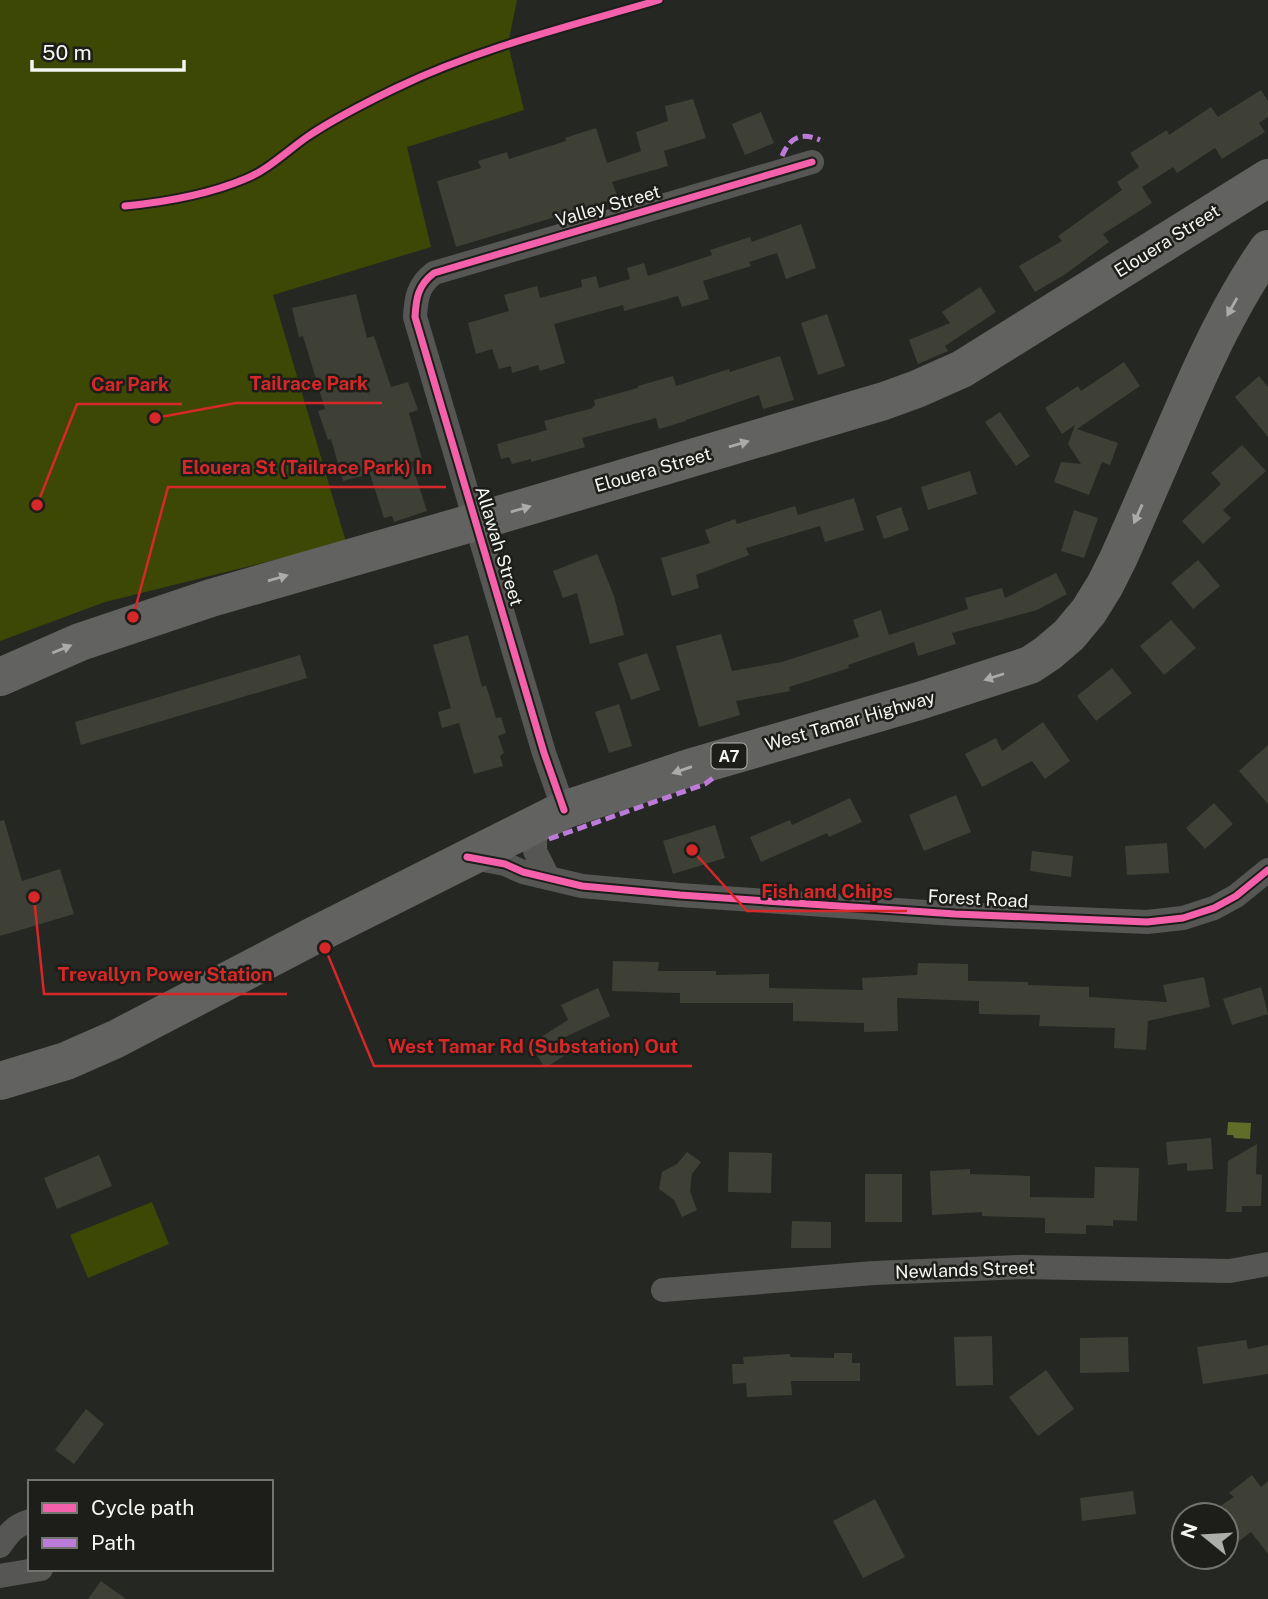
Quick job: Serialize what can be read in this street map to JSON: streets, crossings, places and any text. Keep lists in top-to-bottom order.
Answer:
{
  "streets": {
    "highway": ["Elouera Street", "West Tamar Highway", "A7"],
    "street": [
      "Valley Street",
      "Allawah Street",
      "Forest Road",
      "Newlands Street"
    ]
  },
  "crossings": [
    ["Valley Street", "Allawah Street"],
    ["Elouera Street", "Allawah Street"],
    ["Allawah Street", "West Tamar Highway"],
    ["Allawah Street", "Forest Road"],
    ["West Tamar Highway", "Forest Road"]
  ],
  "one_way": ["Elouera Street", "West Tamar Highway"],
  "places": [
    "Tailrace Park",
    "Car Park",
    "Elouera St (Tailrace Park) In",
    "Fish and Chips",
    "Trevallyn Power Station",
    "West Tamar Rd (Substation) Out"
  ],
  "legend": ["Cycle path", "Path"],
  "scale_bar": "50 m",
  "north": "left"
}
